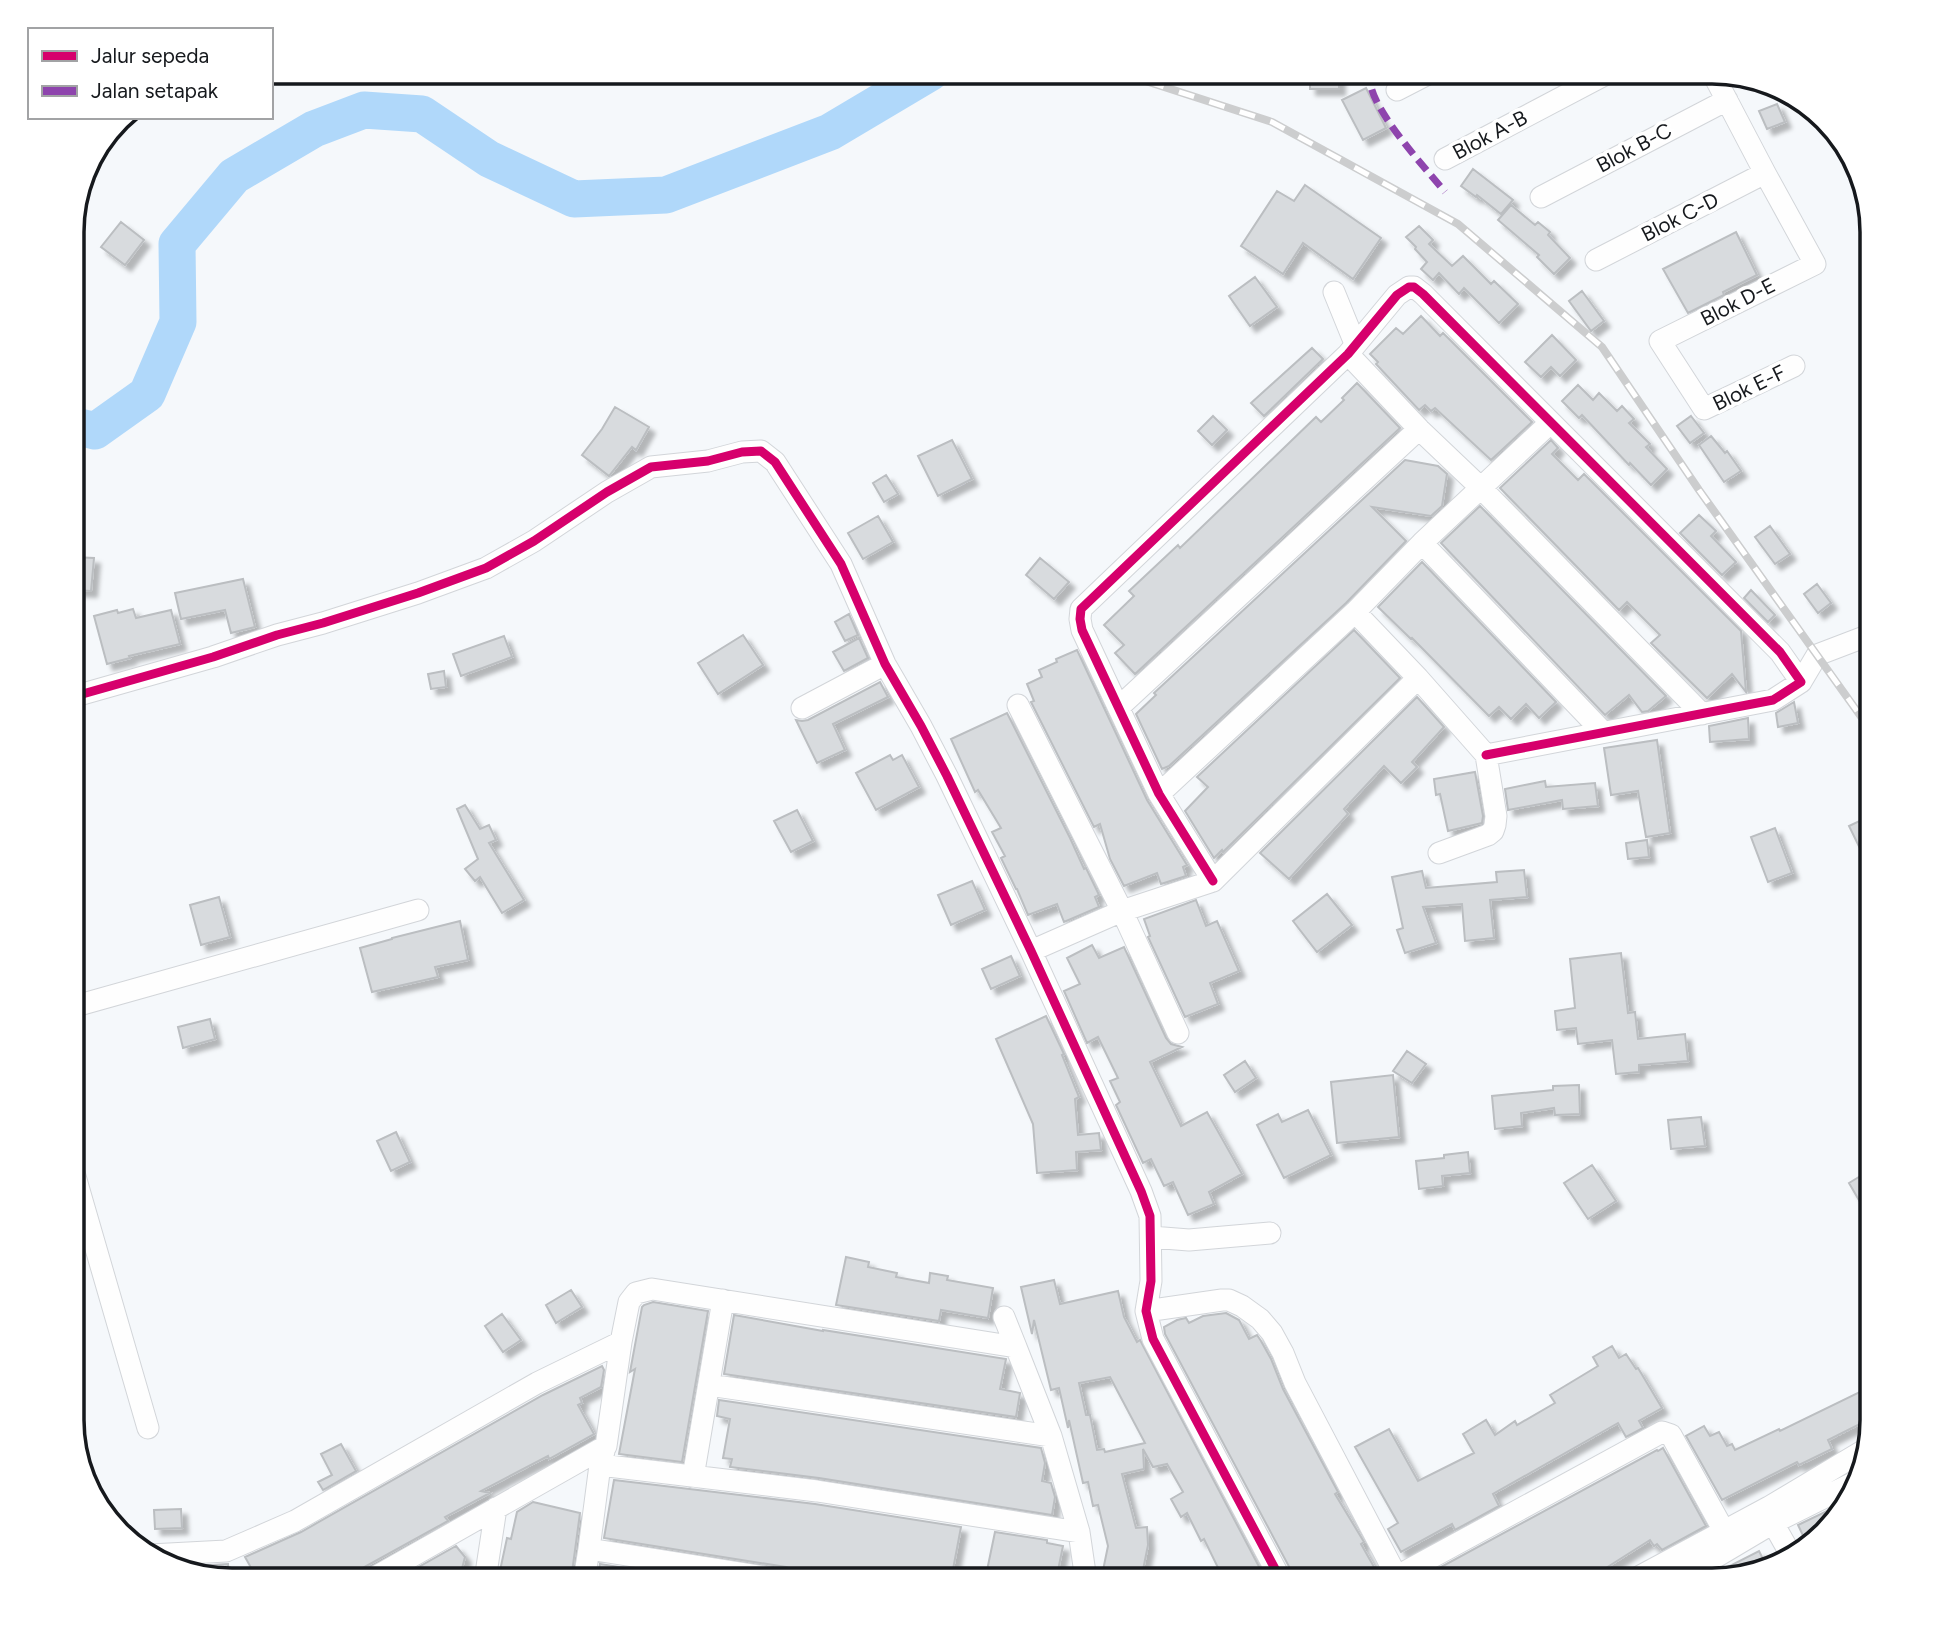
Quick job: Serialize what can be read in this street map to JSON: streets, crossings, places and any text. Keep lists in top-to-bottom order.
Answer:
{
  "streets": {
    "street": [
      "Blok A-B",
      "Blok B-C",
      "Blok C-D",
      "Blok D-E",
      "Blok E-F"
    ]
  },
  "crossings": [
    ["Blok C-D", "Blok D-E"],
    ["Blok D-E", "Blok E-F"]
  ],
  "legend": ["Jalur sepeda", "Jalan setapak"]
}
